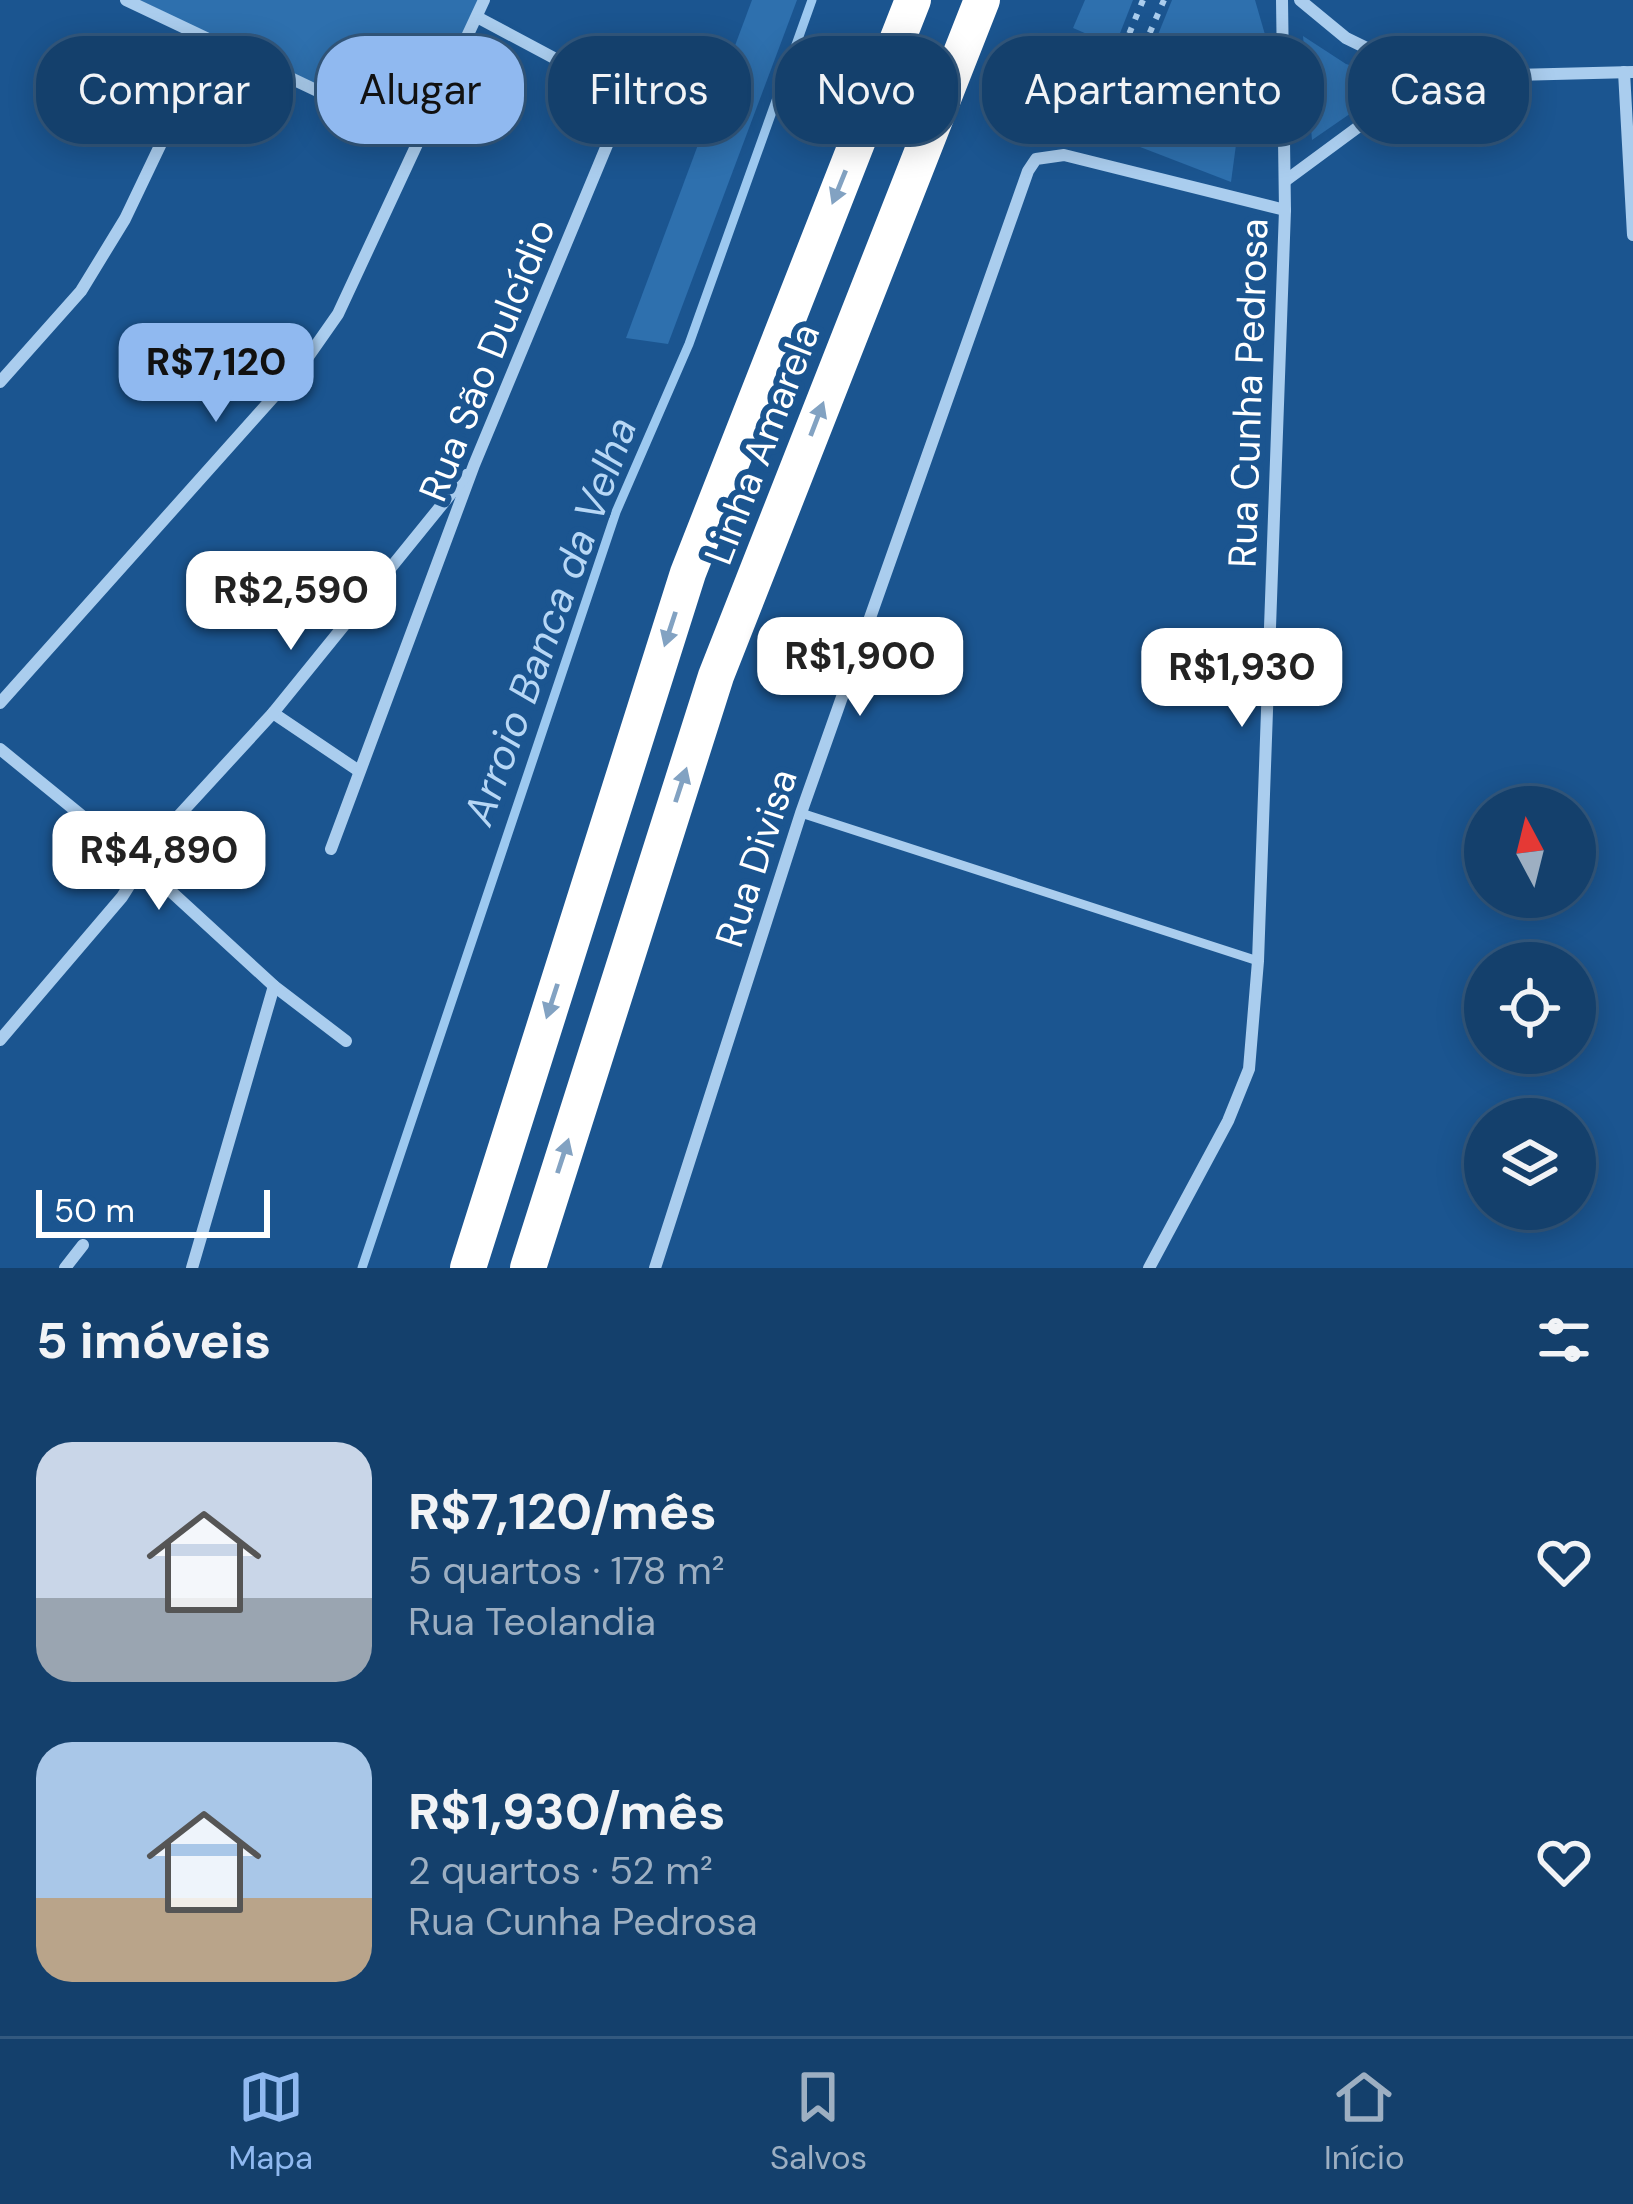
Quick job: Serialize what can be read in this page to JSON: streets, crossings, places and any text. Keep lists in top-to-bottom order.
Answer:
{
  "streets": {
    "highway": ["Linha Amarela"],
    "street": ["Rua São Dulcídio", "Rua Cunha Pedrosa", "Rua Divisa"]
  },
  "crossings": [
    ["Rua Cunha Pedrosa", "Rua Divisa"]
  ],
  "water": ["Arroio Banca da Velha"],
  "scale_bar": "50 m",
  "north": "top",
  "page": {
    "chip": [
      "Comprar",
      "Alugar",
      "Filtros",
      "Novo",
      "Apartamento",
      "Casa"
    ],
    "price": [
      "R$7,120",
      "R$2,590",
      "R$1,900",
      "R$1,930",
      "R$4,890"
    ],
    "scale": "50 m",
    "heading": "5 imóveis",
    "list": [
      {
        "name": "R$7,120/mês",
        "note": "5 quartos · 178 m² · Rua Teolandia"
      },
      {
        "name": "R$1,930/mês",
        "note": "2 quartos · 52 m² · Rua Cunha Pedrosa"
      }
    ],
    "tabs": ["Mapa", "Salvos", "Início"]
  }
}
